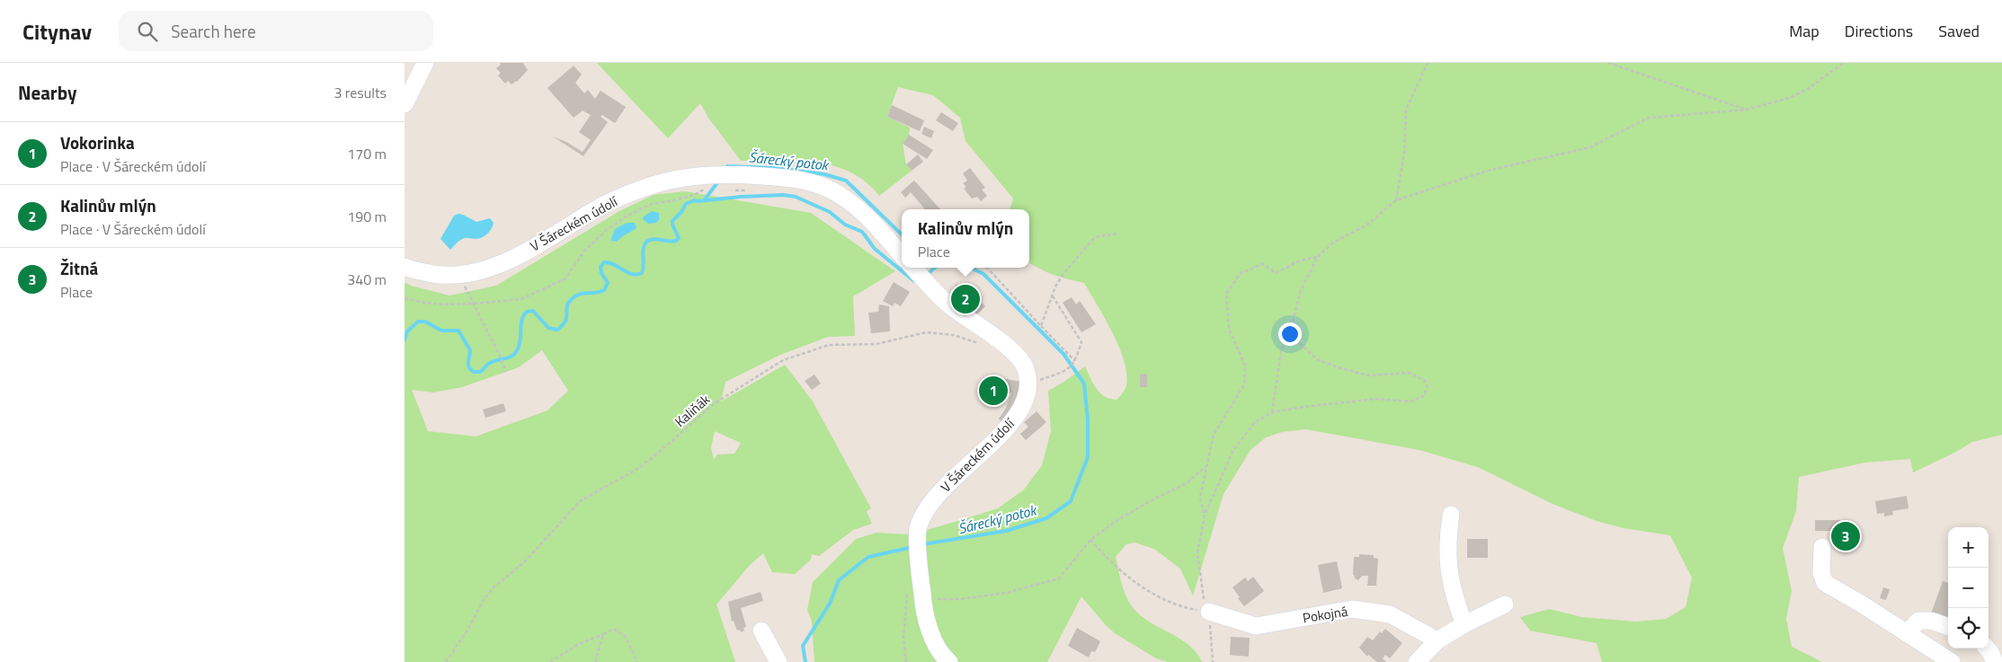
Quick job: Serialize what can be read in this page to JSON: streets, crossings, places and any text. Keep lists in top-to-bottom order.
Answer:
{
  "streets": {
    "street": ["V Šáreckém údolí", "Pokojná"],
    "path": ["Kaliňák"]
  },
  "water": ["Šárecký potok"],
  "page": {
    "header": "Citynav",
    "search": "Search here",
    "nav": ["Map", "Directions", "Saved"],
    "heading": ["Nearby", "3 results"],
    "list": [
      {
        "mark": "1",
        "name": "Vokorinka",
        "note": "Place · V Šáreckém údolí",
        "value": "170 m"
      },
      {
        "mark": "2",
        "name": "Kalinův mlýn",
        "note": "Place · V Šáreckém údolí",
        "value": "190 m"
      },
      {
        "mark": "3",
        "name": "Žitná",
        "note": "Place",
        "value": "340 m"
      }
    ],
    "popup": ["Kalinův mlýn", "Place"],
    "pins": ["2", "1", "3"],
    "map_buttons": ["+", "−"]
  }
}
